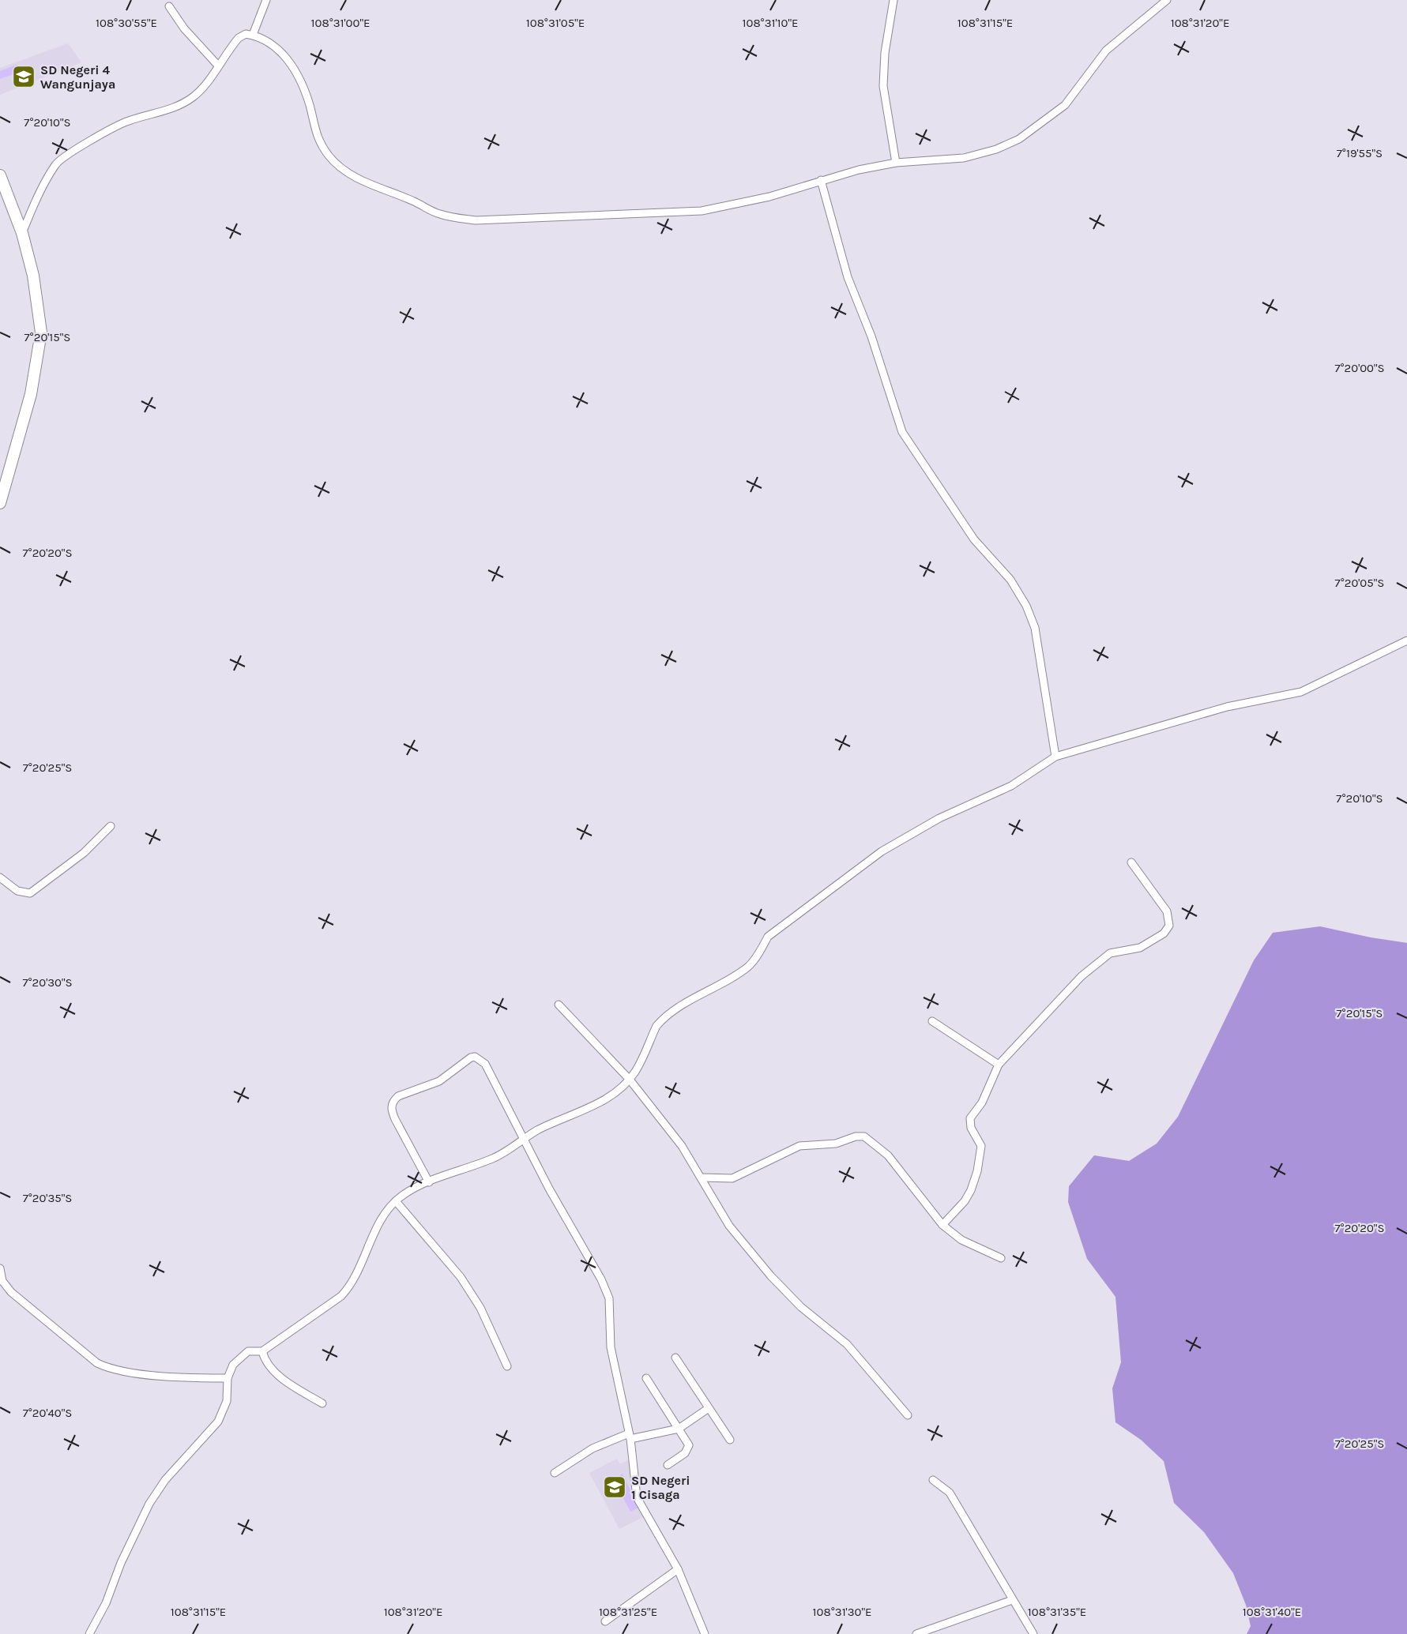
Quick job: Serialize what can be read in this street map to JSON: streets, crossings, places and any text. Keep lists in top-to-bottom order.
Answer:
{
  "places": {
    "school or university": ["SD Negeri 4 Wangunjaya", "SD Negeri 1 Cisaga"]
  },
  "coordinates": [
    "108°30'55\"E",
    "108°31'00\"E",
    "108°31'05\"E",
    "108°31'10\"E",
    "108°31'15\"E",
    "108°31'20\"E",
    "7°20'10\"S",
    "7°19'55\"S",
    "7°20'15\"S",
    "7°20'00\"S",
    "7°20'20\"S",
    "7°20'05\"S",
    "7°20'25\"S",
    "7°20'30\"S",
    "7°20'35\"S",
    "7°20'40\"S",
    "108°31'25\"E",
    "108°31'30\"E",
    "108°31'35\"E",
    "108°31'40\"E"
  ]
}
